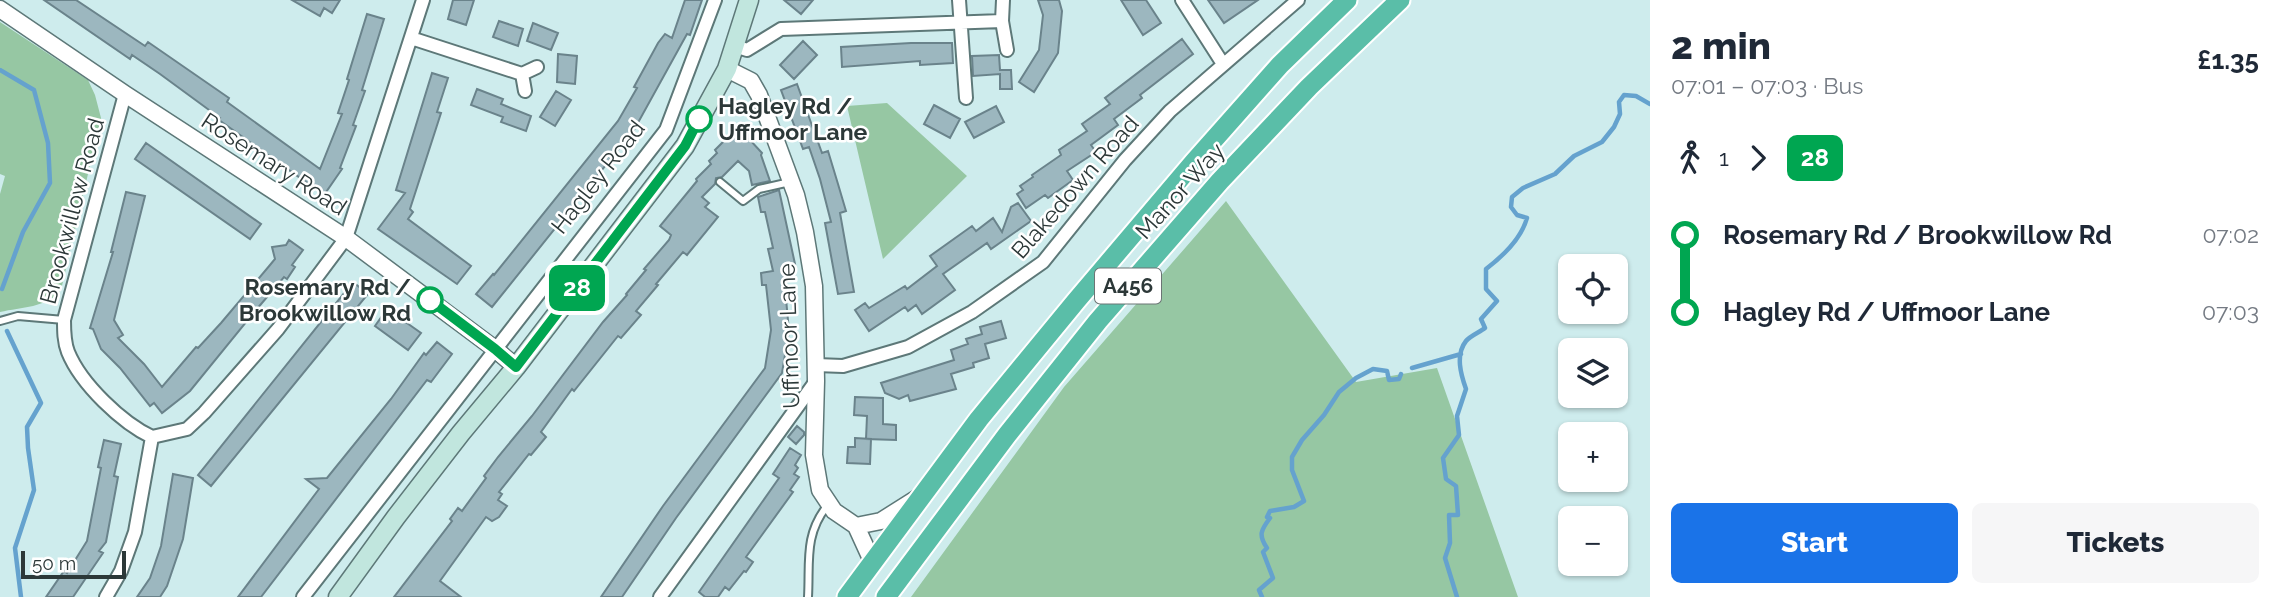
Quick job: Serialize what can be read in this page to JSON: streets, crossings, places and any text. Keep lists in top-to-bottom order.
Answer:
{
  "streets": {
    "highway": ["Manor Way", "A456"],
    "street": [
      "Rosemary Road",
      "Hagley Road",
      "Blakedown Road",
      "Brookwillow Road",
      "Uffmoor Lane"
    ]
  },
  "crossings": [
    ["Rosemary Road", "Hagley Road"],
    ["Rosemary Road", "Brookwillow Road"],
    ["Blakedown Road", "Uffmoor Lane"]
  ],
  "places": ["Hagley Rd / Uffmoor Lane", "Rosemary Rd / Brookwillow Rd"],
  "lines": ["bus line 28"],
  "scale_bar": "50 m",
  "page": {
    "on_map": "28",
    "heading": ["2 min", "07:01 – 07:03 · Bus", "£1.35"],
    "legs": ["1", "28"],
    "list": [
      {
        "name": "Rosemary Rd / Brookwillow Rd",
        "value": "07:02"
      },
      {
        "name": "Hagley Rd / Uffmoor Lane",
        "value": "07:03"
      }
    ],
    "map_buttons": ["+", "−"],
    "buttons": ["Start", "Tickets"],
    "scale": "50 m"
  }
}
